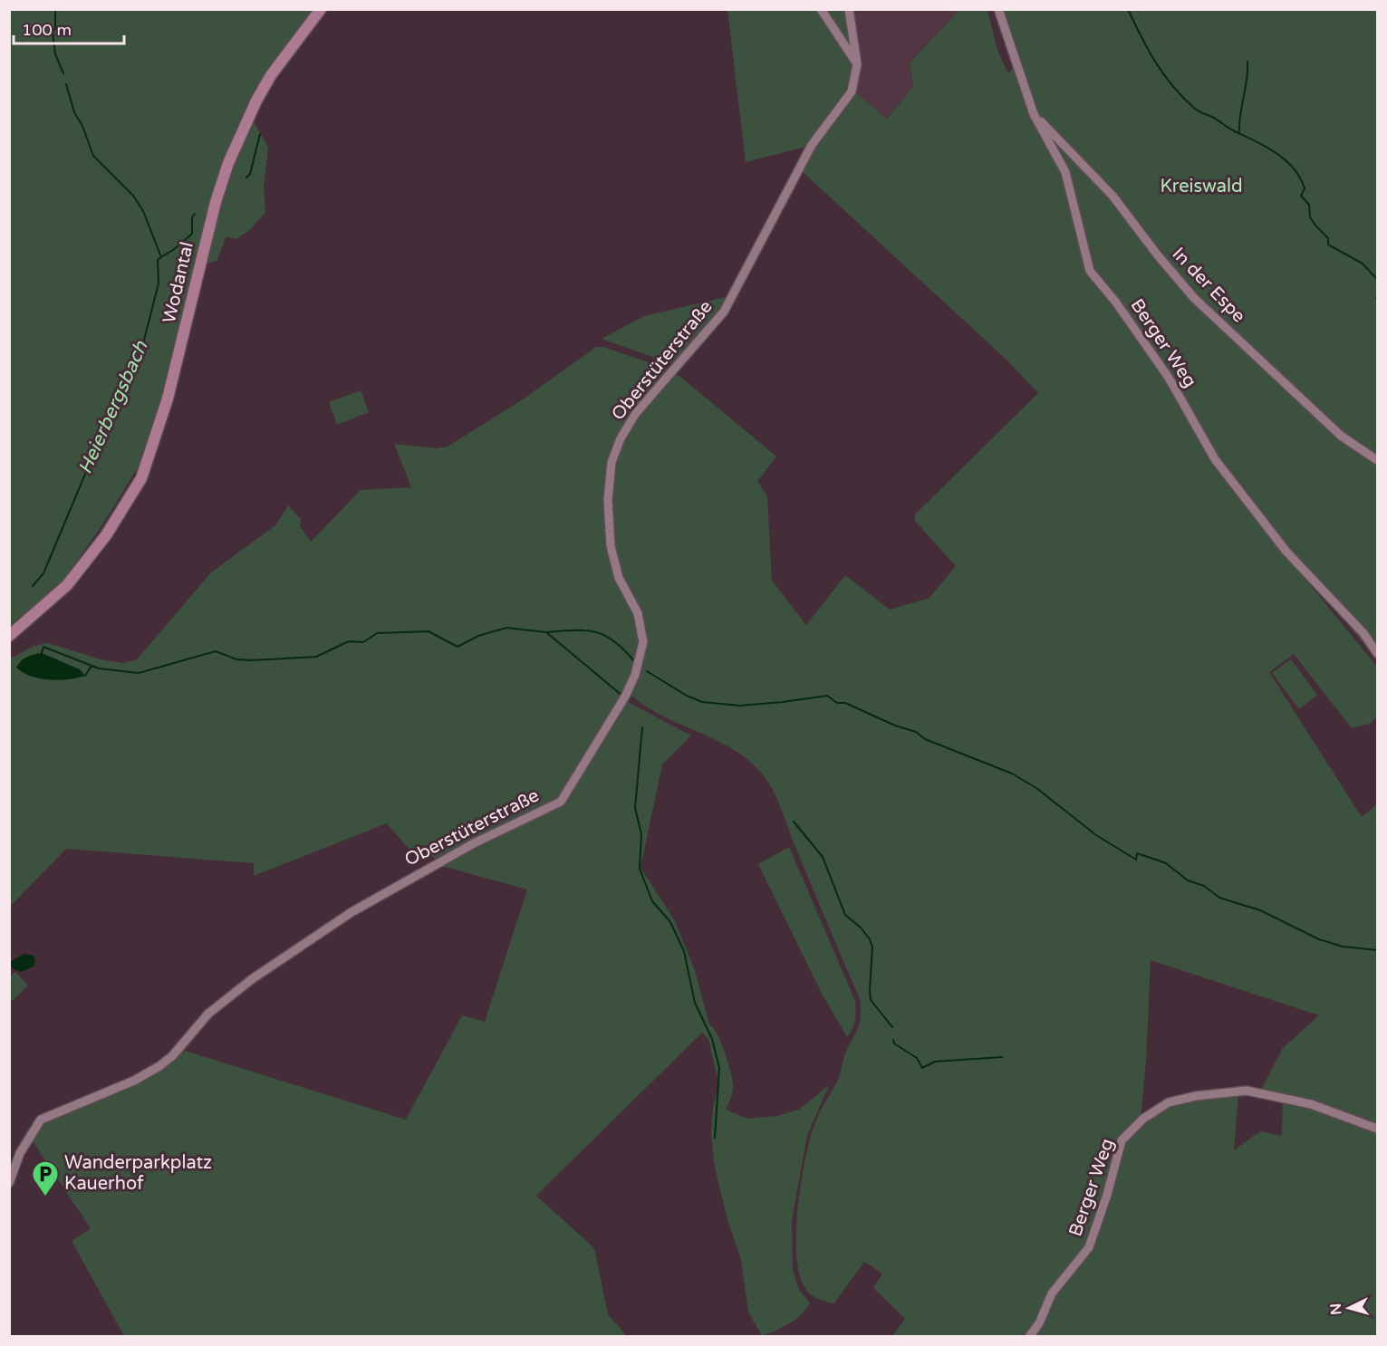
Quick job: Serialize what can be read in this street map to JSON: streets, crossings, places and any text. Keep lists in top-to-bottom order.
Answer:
{
  "streets": {
    "main road": ["Wodantal"],
    "street": ["In der Espe", "Berger Weg", "Oberstüterstraße"]
  },
  "crossings": [
    ["In der Espe", "Berger Weg"]
  ],
  "water": ["Heierbergsbach"],
  "parks": ["Kreiswald"],
  "places": {
    "parking": ["Wanderparkplatz Kauerhof"]
  },
  "scale_bar": "100 m",
  "north": "left"
}
